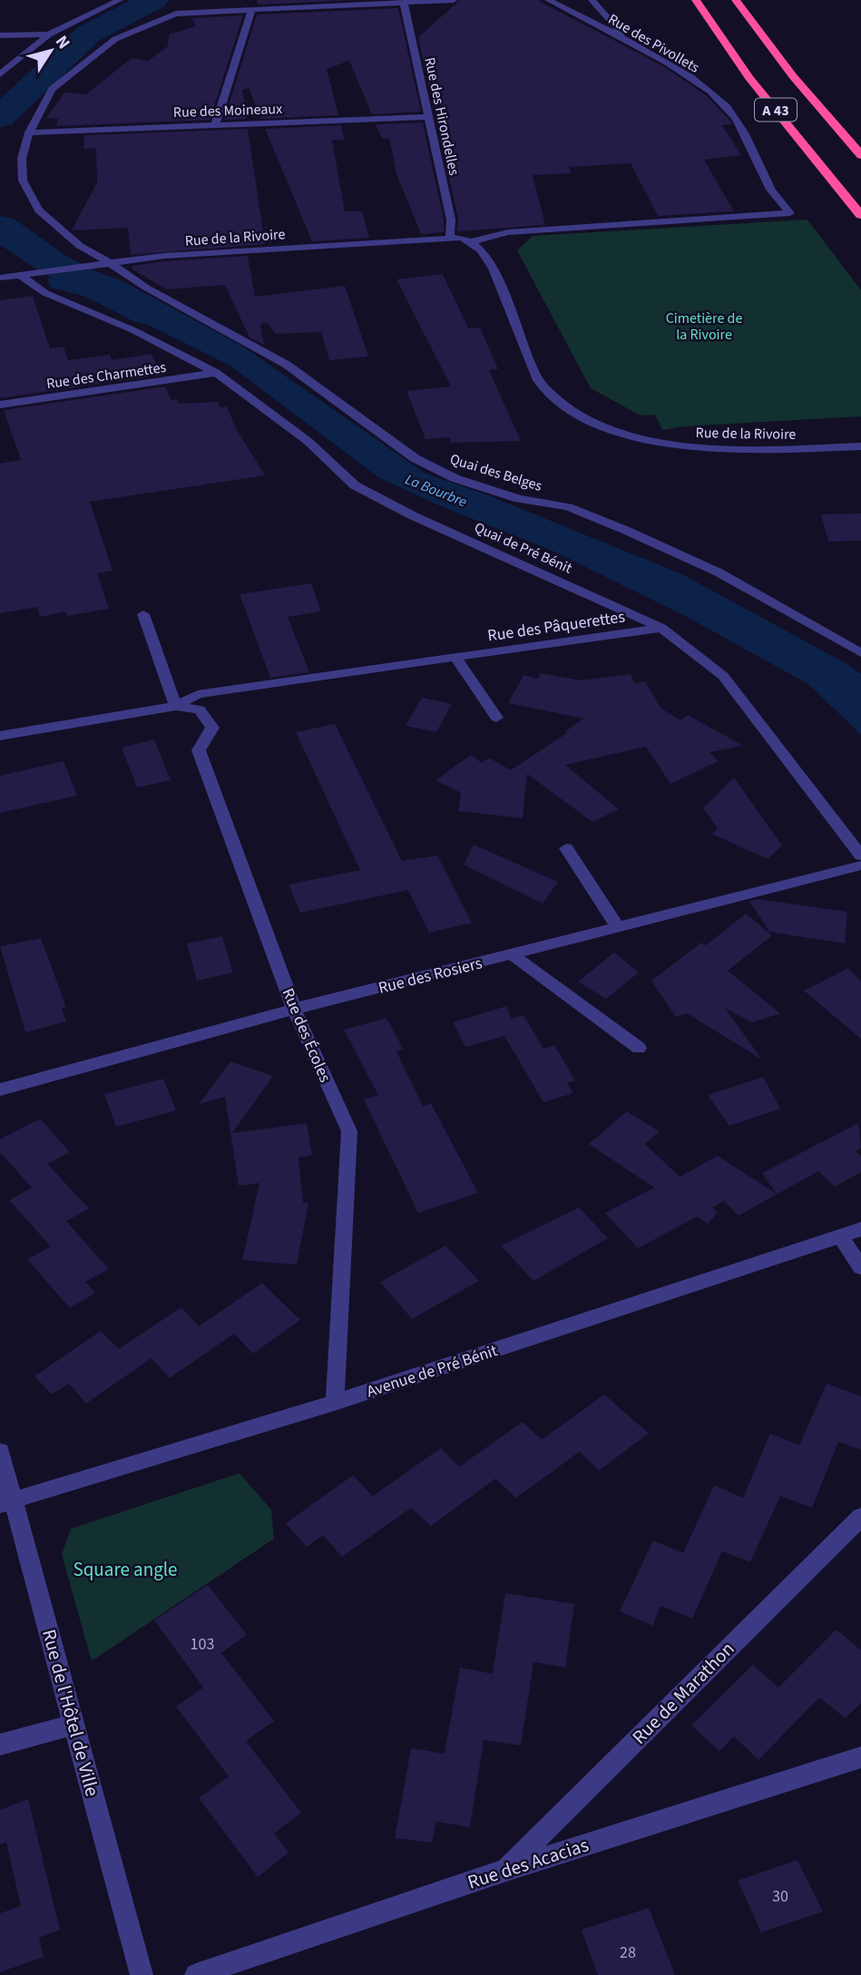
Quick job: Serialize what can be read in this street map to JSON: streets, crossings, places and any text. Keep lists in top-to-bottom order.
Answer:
{
  "streets": {
    "highway": ["A 43"],
    "street": [
      "Rue des Pivollets",
      "Rue des Moineaux",
      "Rue des Hirondelles",
      "Rue de la Rivoire",
      "Rue des Charmettes",
      "Quai des Belges",
      "Quai de Pré Bénit",
      "Rue des Pâquerettes",
      "Rue des Rosiers",
      "Rue des Écoles",
      "Avenue de Pré Bénit",
      "Rue de Marathon",
      "Rue de l'Hôtel de Ville",
      "Rue des Acacias"
    ]
  },
  "crossings": [
    ["Rue des Pivollets", "Rue de la Rivoire"],
    ["Rue des Moineaux", "Rue des Hirondelles"],
    ["Rue des Moineaux", "Quai des Belges"],
    ["Rue des Hirondelles", "Rue de la Rivoire"],
    ["Rue de la Rivoire", "Quai des Belges"],
    ["Rue de la Rivoire", "Quai de Pré Bénit"],
    ["Rue des Charmettes", "Quai de Pré Bénit"],
    ["Quai de Pré Bénit", "Rue des Pâquerettes"],
    ["Rue des Pâquerettes", "Rue des Écoles"],
    ["Rue des Rosiers", "Rue des Écoles"],
    ["Rue des Écoles", "Avenue de Pré Bénit"],
    ["Avenue de Pré Bénit", "Rue de l'Hôtel de Ville"],
    ["Rue de Marathon", "Rue des Acacias"]
  ],
  "water": ["La Bourbre"],
  "parks": ["Cimetière de la Rivoire", "Square angle"],
  "house_numbers": ["103", "30", "28"],
  "north": "top right"
}
